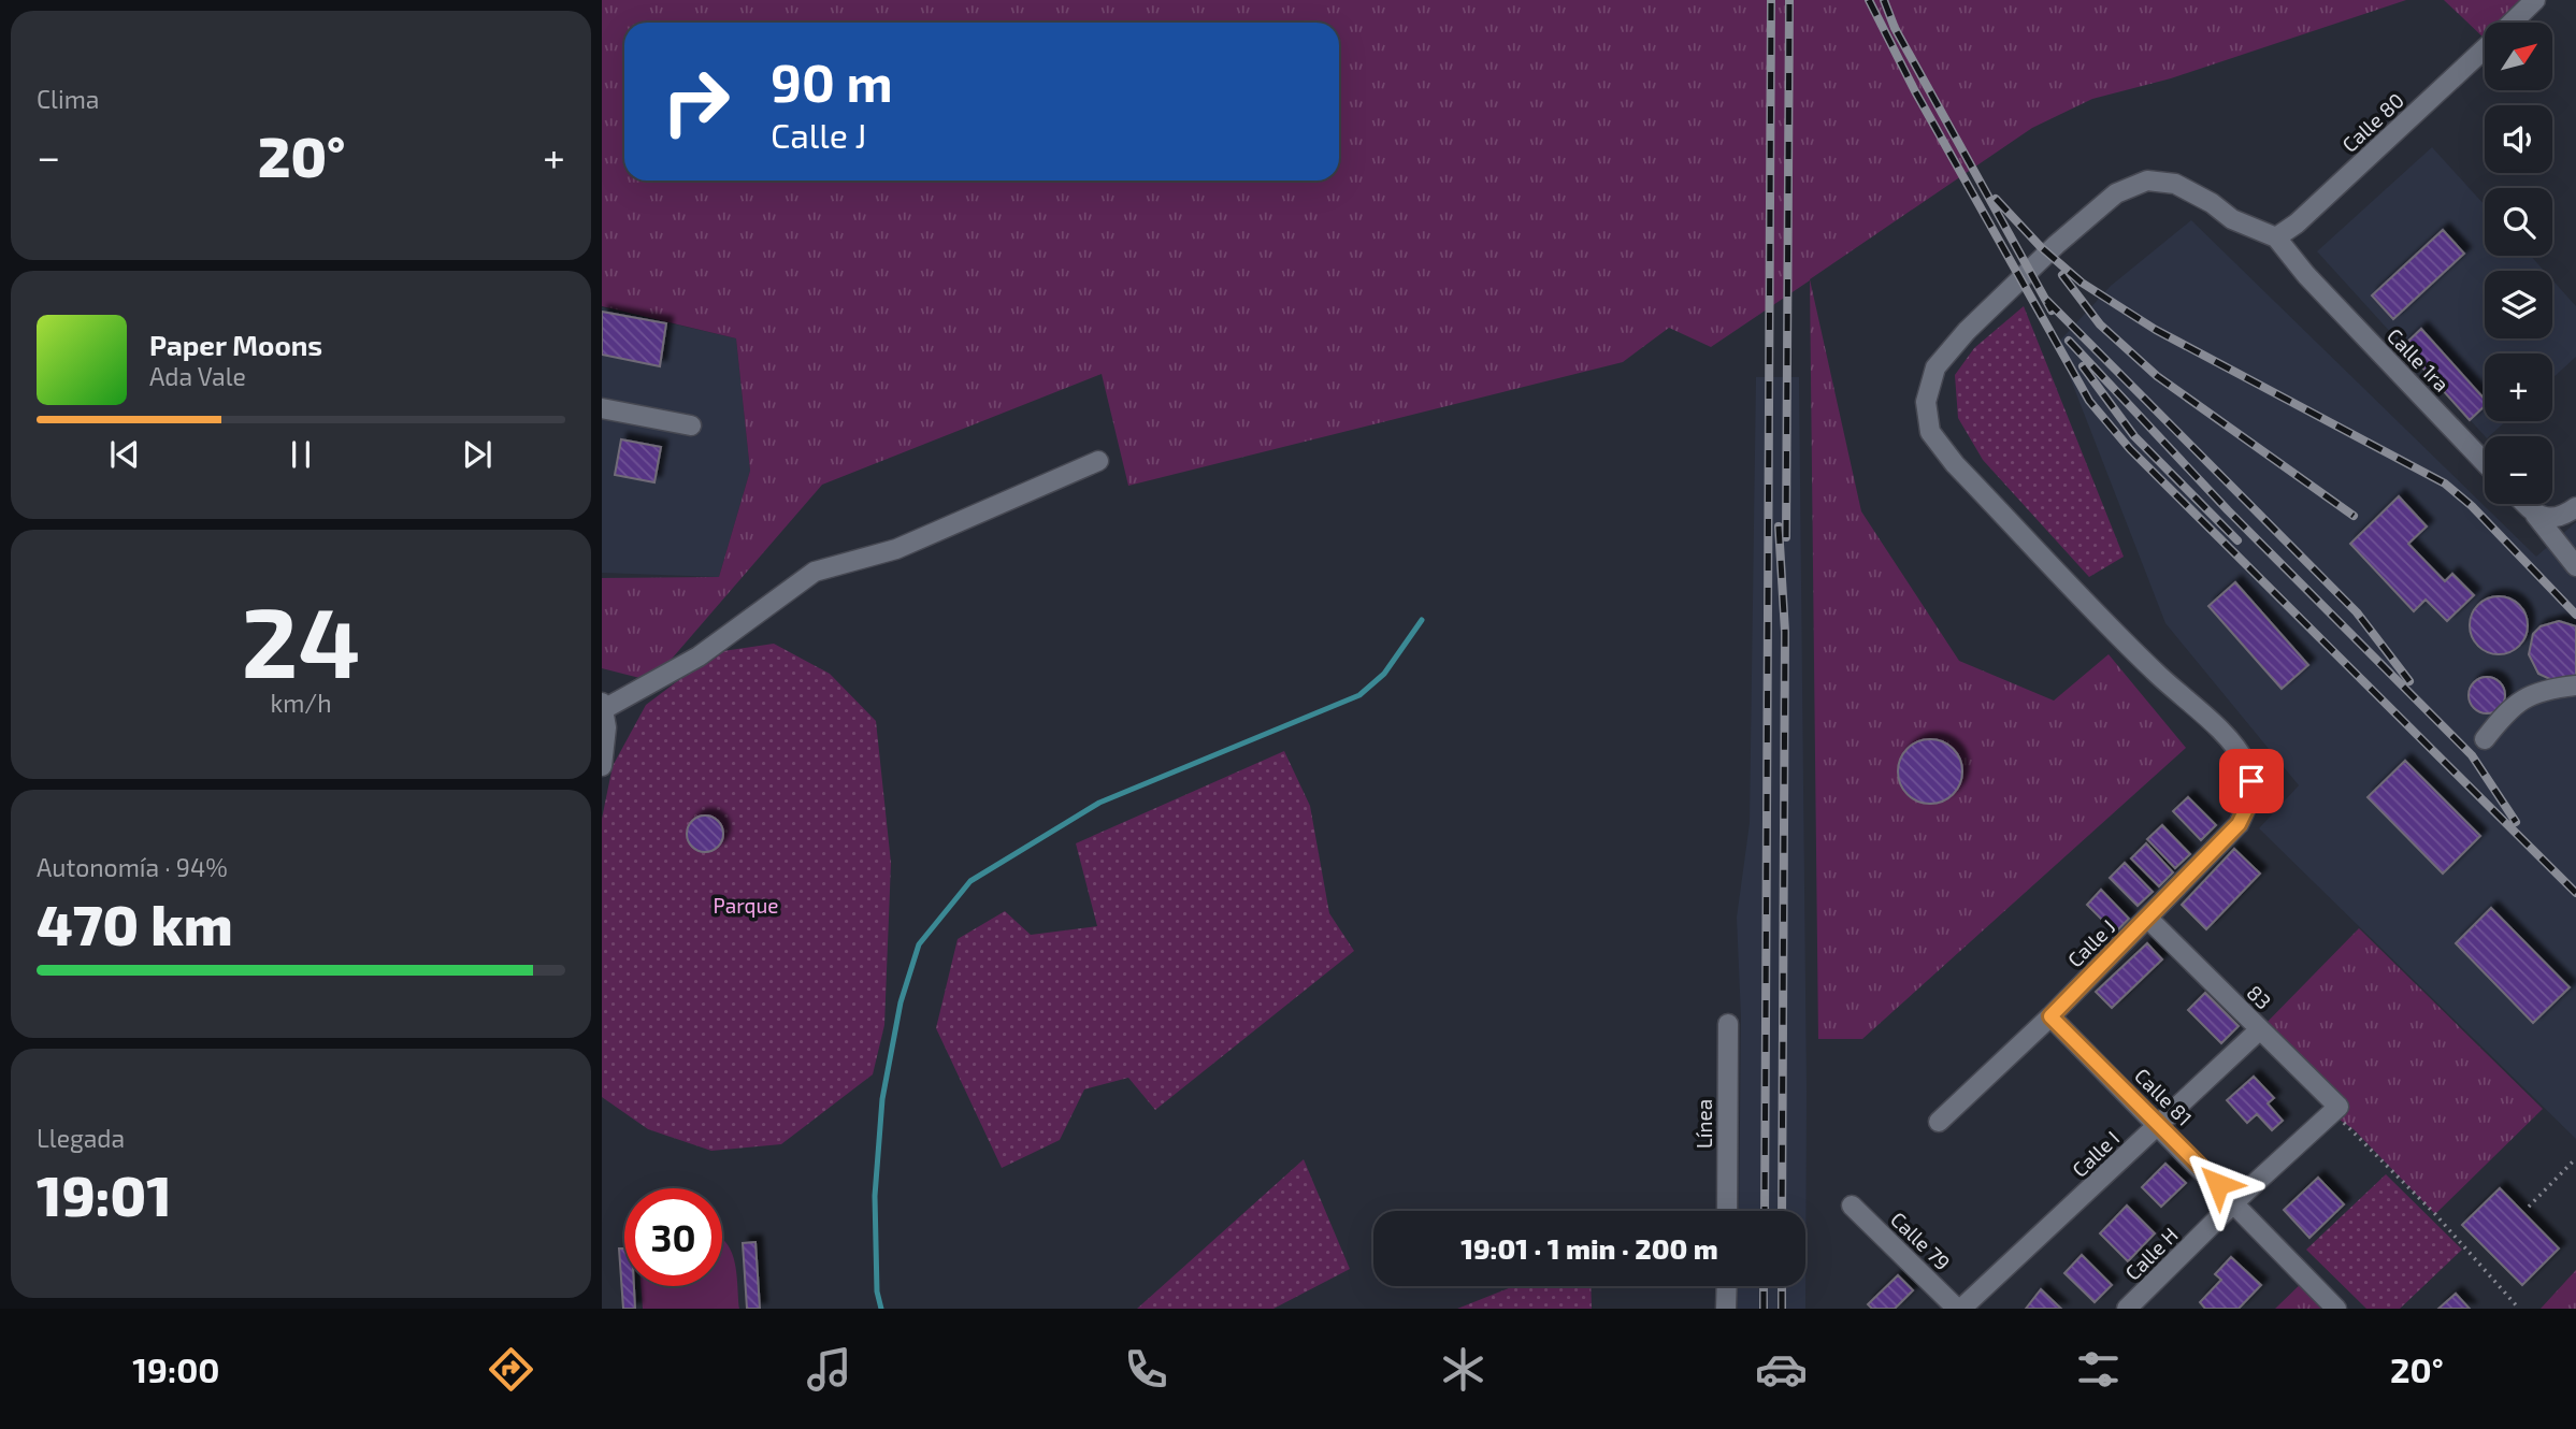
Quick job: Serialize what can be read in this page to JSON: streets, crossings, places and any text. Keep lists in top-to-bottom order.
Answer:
{
  "streets": {
    "street": [
      "Calle 80",
      "Calle 1ra",
      "Calle J",
      "83",
      "Calle 81",
      "Línea",
      "Calle I",
      "Calle 79",
      "Calle H"
    ]
  },
  "crossings": [
    ["Calle 80", "Calle 1ra"],
    ["Calle 80", "Calle J"],
    ["Calle 1ra", "Calle J"],
    ["Calle J", "83"],
    ["Calle J", "Calle 81"],
    ["83", "Calle I"],
    ["83", "Calle H"],
    ["Calle 81", "Calle I"],
    ["Calle 81", "Calle H"],
    ["Calle I", "Calle 79"]
  ],
  "parks": ["Parque"],
  "north": "top right",
  "page": {
    "tile": [
      "Clima",
      ["24", "km/h"],
      ["Autonomía · 94%", "470 km"],
      ["Llegada", "19:01"]
    ],
    "map_buttons": ["+", "−"],
    "turn": ["90 m", "Calle J"],
    "heat": ["−", "20°", "+"],
    "song": ["Paper Moons", "Ada Vale"],
    "limit": "30",
    "trip": "19:01 · 1 min · 200 m",
    "tabs": ["19:00", "20°"]
  }
}
